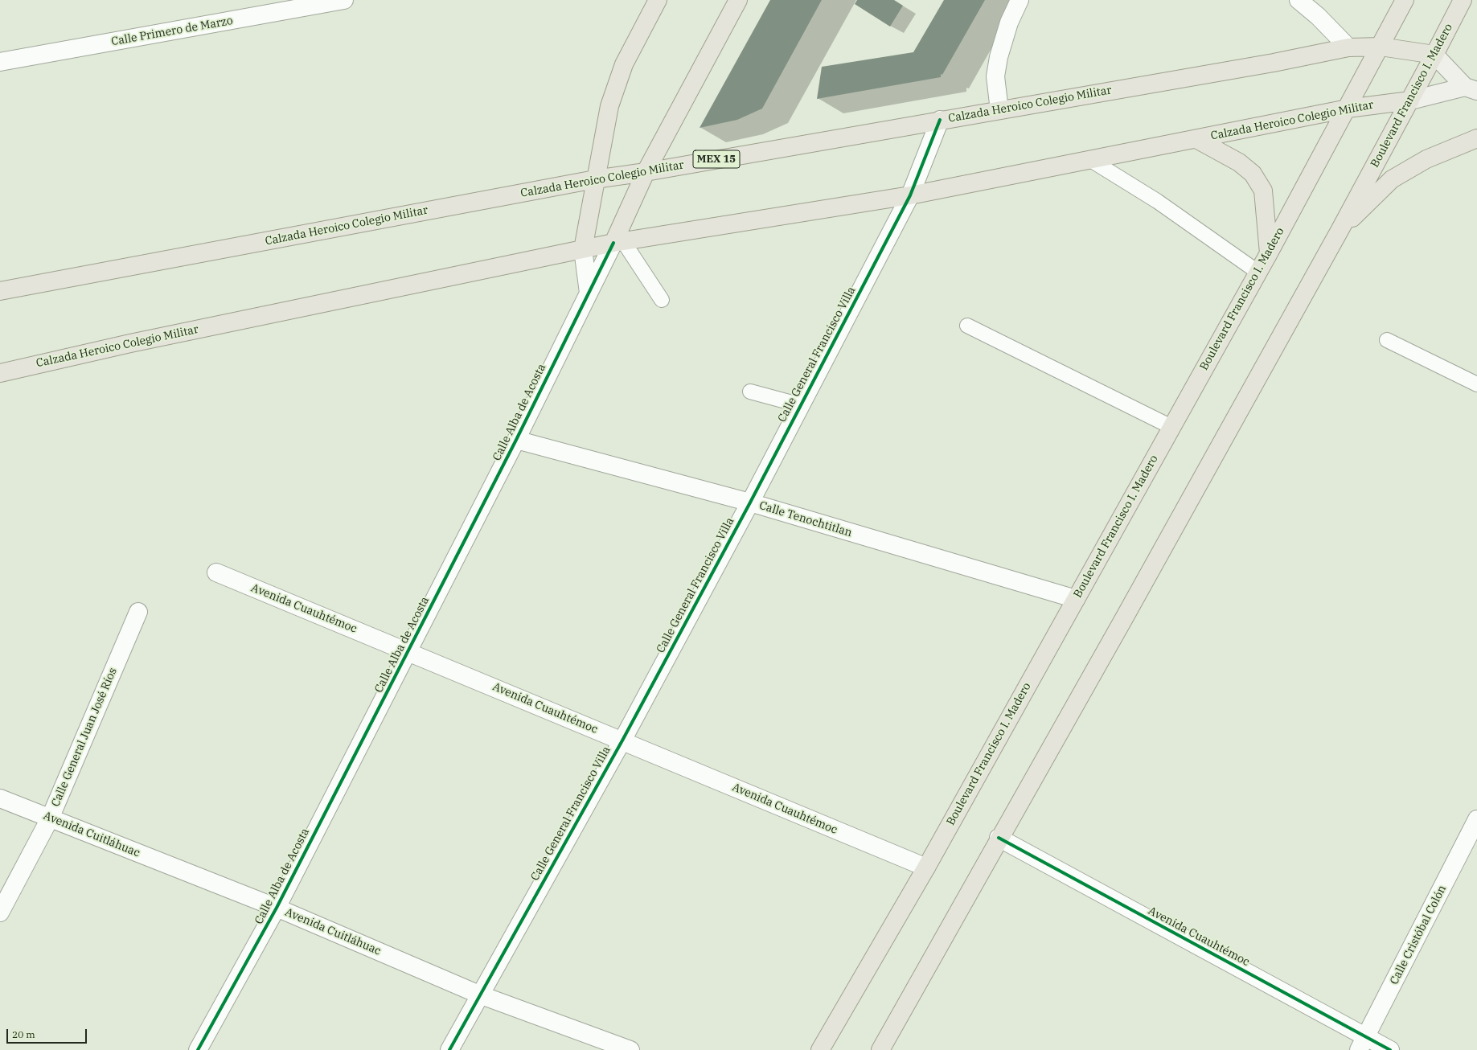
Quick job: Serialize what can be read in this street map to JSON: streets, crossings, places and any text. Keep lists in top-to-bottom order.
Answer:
{
  "streets": {
    "main road": ["Boulevard Francisco I. Madero", "Calzada Heroico Colegio Militar", "MEX 15"],
    "street": [
      "Calle Primero de Marzo",
      "Calle General Francisco Villa",
      "Calle Alba de Acosta",
      "Calle Tenochtitlan",
      "Avenida Cuauhtémoc",
      "Calle General Juan José Ríos",
      "Avenida Cuitláhuac",
      "Calle Cristóbal Colón"
    ]
  },
  "crossings": [
    ["Boulevard Francisco I. Madero", "Calzada Heroico Colegio Militar"],
    ["Boulevard Francisco I. Madero", "Calle Tenochtitlan"],
    ["Boulevard Francisco I. Madero", "Avenida Cuauhtémoc"],
    ["Calzada Heroico Colegio Militar", "Calle General Francisco Villa"],
    ["Calzada Heroico Colegio Militar", "Calle Alba de Acosta"],
    ["Calle General Francisco Villa", "Calle Tenochtitlan"],
    ["Calle General Francisco Villa", "Avenida Cuauhtémoc"],
    ["Calle General Francisco Villa", "Avenida Cuitláhuac"],
    ["Calle Alba de Acosta", "Calle Tenochtitlan"],
    ["Calle Alba de Acosta", "Avenida Cuauhtémoc"],
    ["Calle Alba de Acosta", "Avenida Cuitláhuac"],
    ["Avenida Cuauhtémoc", "Calle Cristóbal Colón"],
    ["Calle General Juan José Ríos", "Avenida Cuitláhuac"]
  ],
  "scale_bar": "20 m"
}
